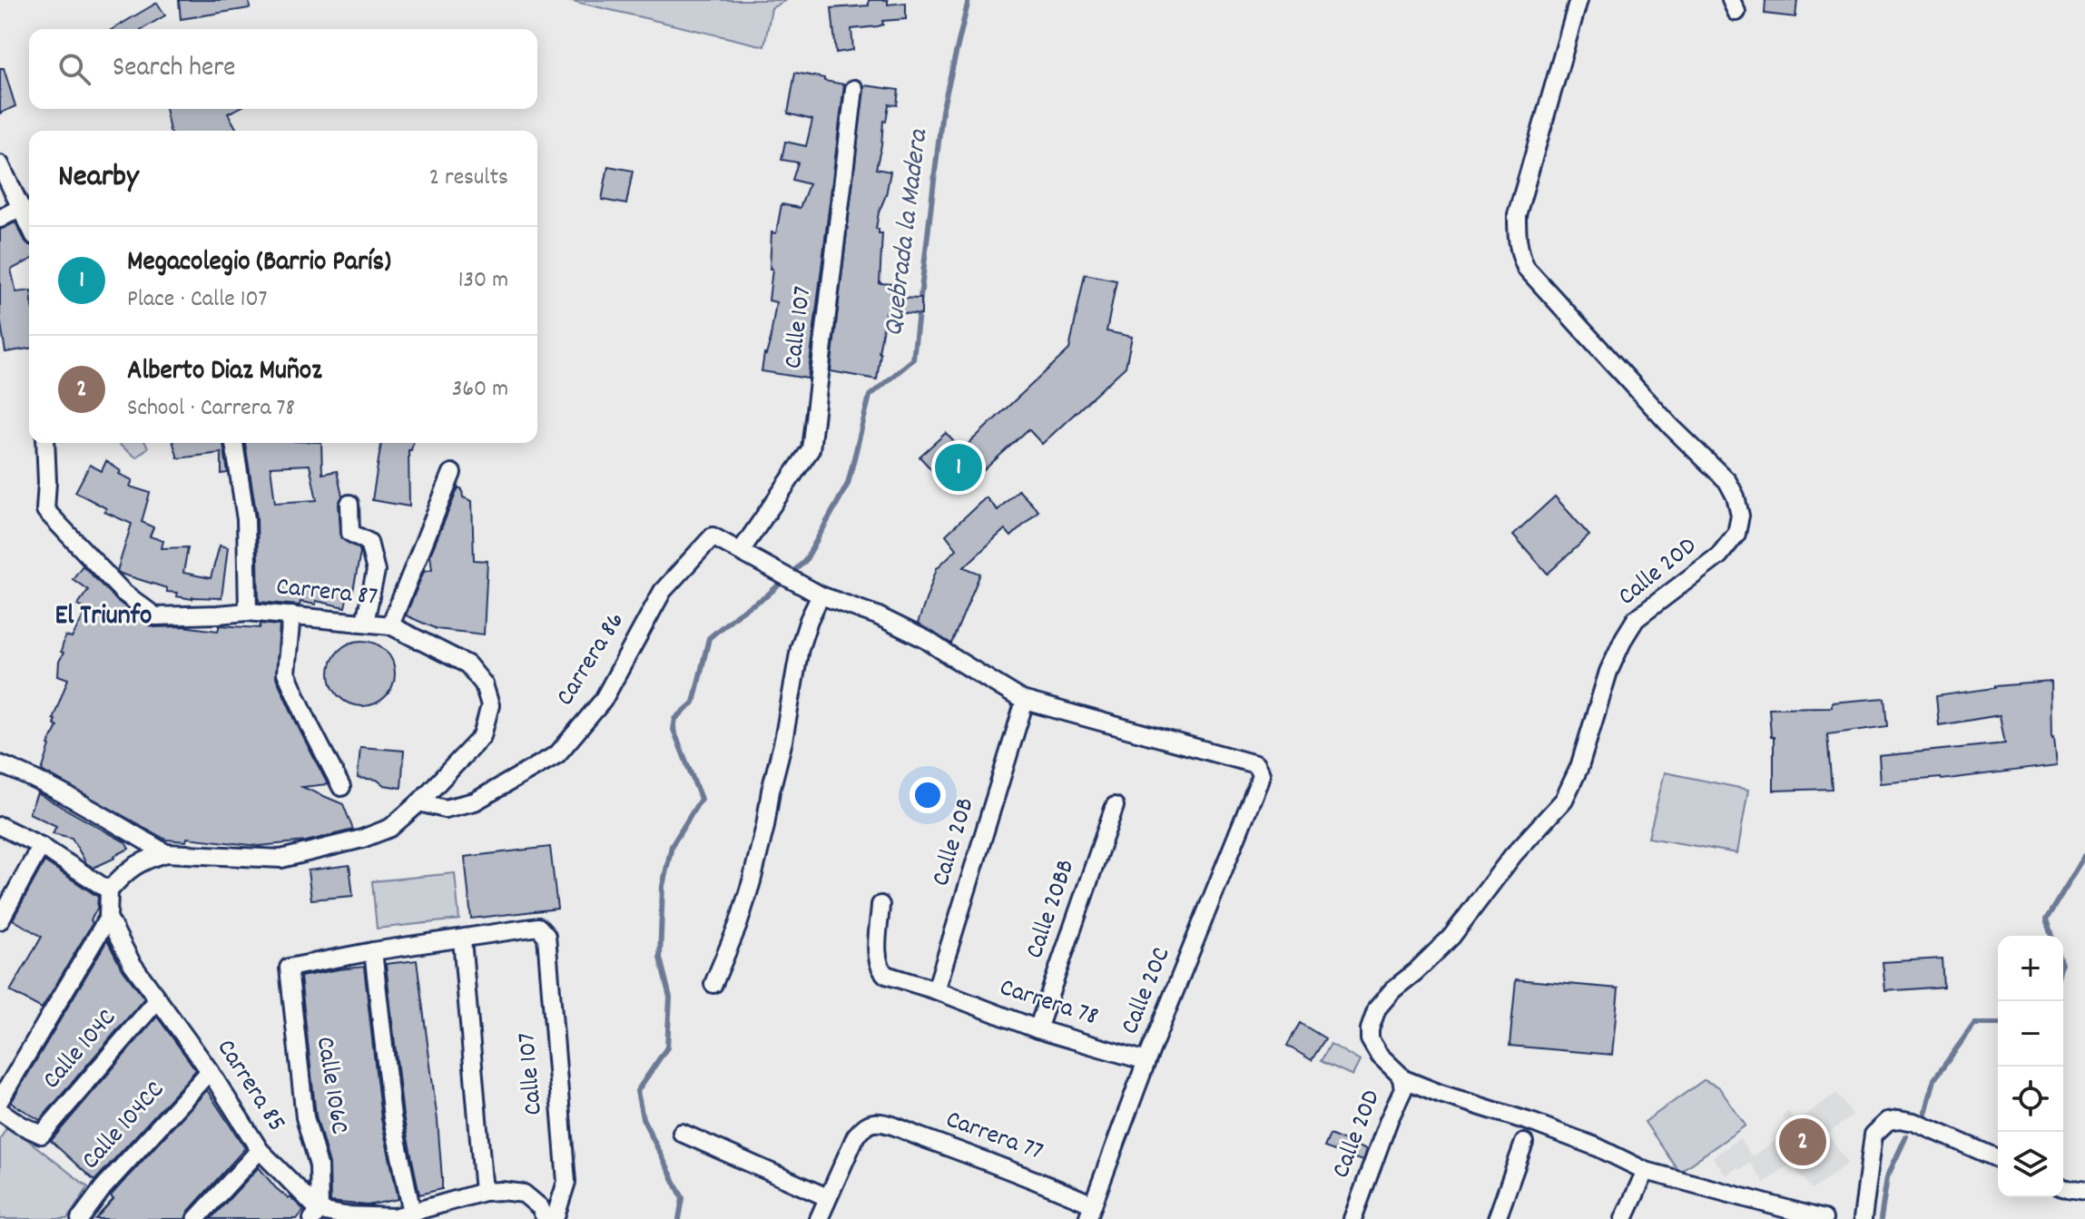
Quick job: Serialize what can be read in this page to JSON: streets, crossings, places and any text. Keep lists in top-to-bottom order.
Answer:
{
  "streets": {
    "street": [
      "Calle 107",
      "Calle 20D",
      "Carrera 87",
      "Carrera 86",
      "Calle 20B",
      "Calle 20BB",
      "Calle 20C",
      "Carrera 78",
      "Calle 104C",
      "Calle 106C",
      "Carrera 85",
      "Calle 104CC",
      "Carrera 77"
    ]
  },
  "crossings": [
    ["Calle 107", "Carrera 86"],
    ["Carrera 87", "Carrera 86"],
    ["Calle 20B", "Carrera 78"],
    ["Calle 20BB", "Carrera 78"],
    ["Calle 20C", "Carrera 78"],
    ["Calle 20C", "Carrera 77"],
    ["Calle 104C", "Carrera 85"],
    ["Calle 106C", "Carrera 85"],
    ["Carrera 85", "Calle 104CC"]
  ],
  "districts": ["El Triunfo"],
  "water": ["Quebrada la Madera"],
  "page": {
    "search": "Search here",
    "heading": ["Nearby", "2 results"],
    "list": [
      {
        "mark": "1",
        "name": "Megacolegio (Barrio París)",
        "note": "Place · Calle 107",
        "value": "130 m"
      },
      {
        "mark": "2",
        "name": "Alberto Diaz Muñoz",
        "note": "School · Carrera 78",
        "value": "360 m"
      }
    ],
    "pins": ["1", "2"],
    "map_buttons": ["+", "−"]
  }
}
